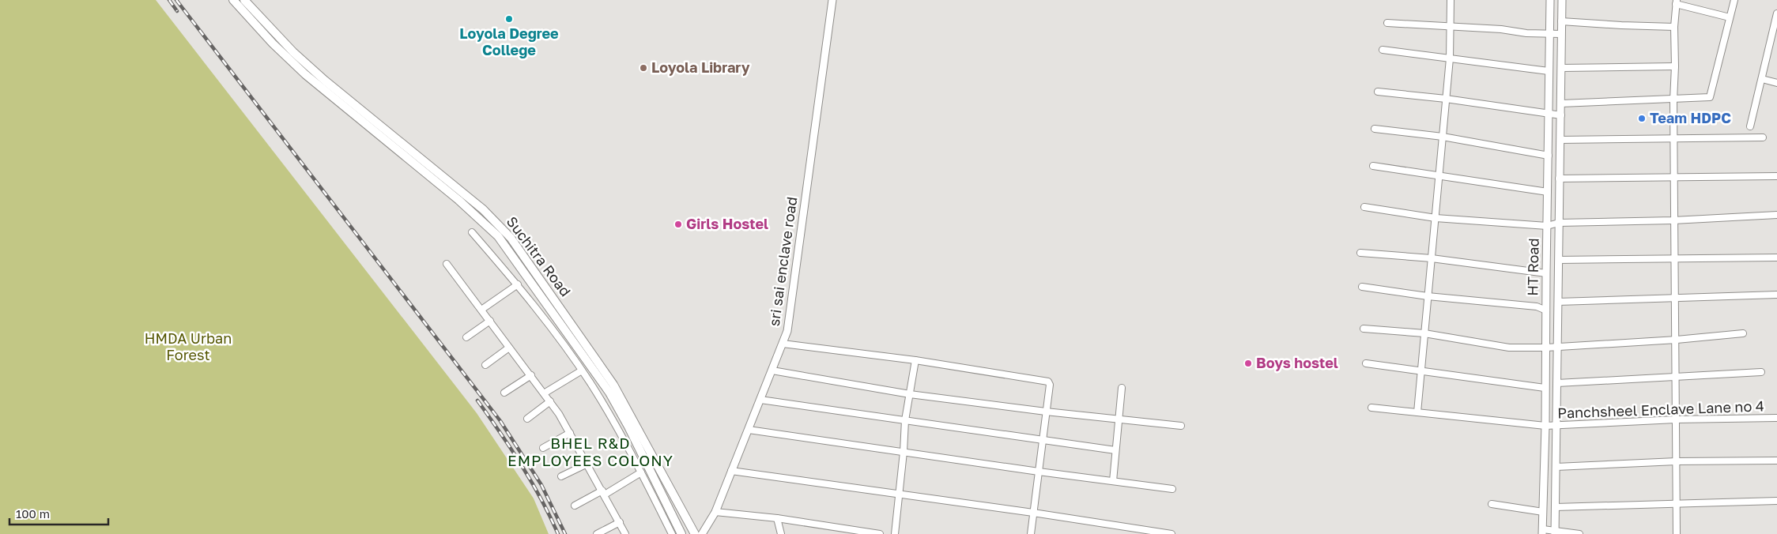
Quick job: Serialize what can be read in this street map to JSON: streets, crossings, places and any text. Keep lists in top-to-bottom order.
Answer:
{
  "streets": {
    "main road": ["Suchitra Road"],
    "street": ["sri sai enclave road", "HT Road", "Panchsheel Enclave Lane no 4"]
  },
  "crossings": [
    ["HT Road", "Panchsheel Enclave Lane no 4"]
  ],
  "districts": ["BHEL R&D EMPLOYEES COLONY"],
  "parks": ["HMDA Urban Forest"],
  "places": [
    "Loyola Degree College",
    "Loyola Library",
    "Team HDPC",
    "Girls Hostel",
    "Boys hostel"
  ],
  "scale_bar": "100 m"
}
